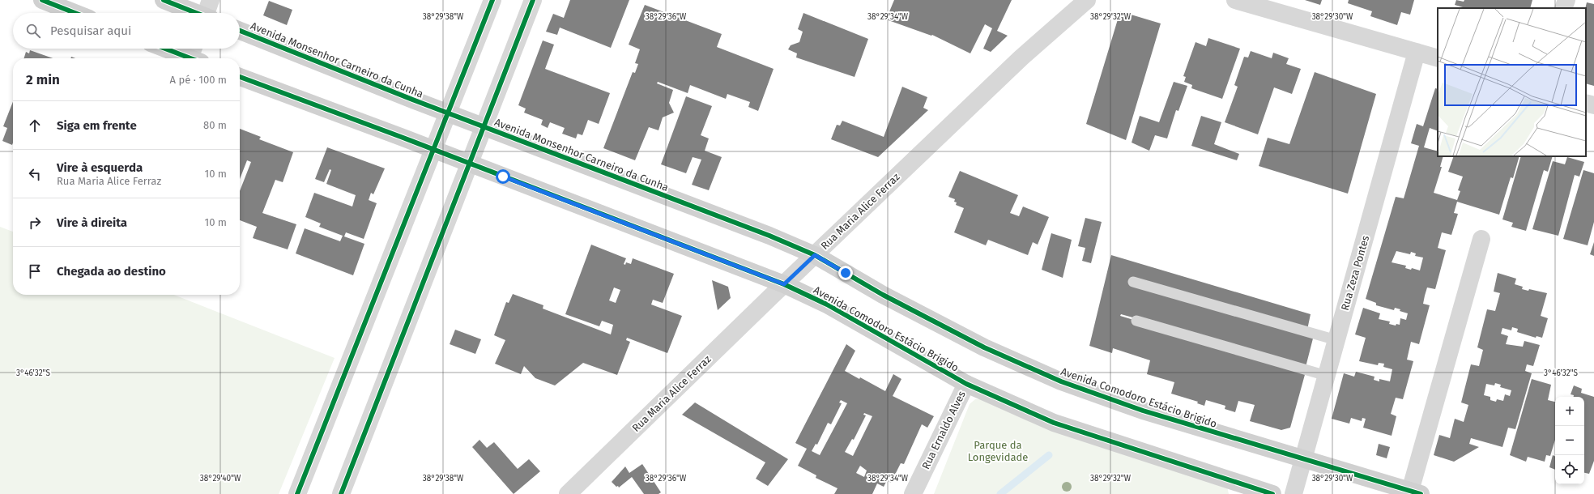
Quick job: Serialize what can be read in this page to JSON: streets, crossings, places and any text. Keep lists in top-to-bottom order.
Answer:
{
  "streets": {
    "main road": ["Avenida Monsenhor Carneiro da Cunha", "Avenida Comodoro Estácio Brigido"],
    "street": ["Rua Maria Alice Ferraz", "Rua Zeza Pontes", "Rua Ernaldo Alves"]
  },
  "crossings": [
    ["Avenida Monsenhor Carneiro da Cunha", "Rua Maria Alice Ferraz"],
    ["Avenida Monsenhor Carneiro da Cunha", "Avenida Comodoro Estácio Brigido"],
    ["Rua Maria Alice Ferraz", "Avenida Comodoro Estácio Brigido"],
    ["Rua Zeza Pontes", "Avenida Comodoro Estácio Brigido"],
    ["Avenida Comodoro Estácio Brigido", "Rua Ernaldo Alves"]
  ],
  "parks": ["Parque da Longevidade"],
  "page": {
    "search": "Pesquisar aqui",
    "heading": ["2 min", "A pé · 100 m"],
    "list": [
      ["Siga em frente", "80 m"],
      ["Vire à esquerda", "Rua Maria Alice Ferraz", "10 m"],
      ["Vire à direita", "10 m"],
      "Chegada ao destino"
    ],
    "map_buttons": ["+", "−"]
  },
  "coordinates": [
    "38°29'38\"W",
    "38°29'36\"W",
    "38°29'34\"W",
    "38°29'32\"W",
    "38°29'30\"W",
    "3°46'32\"S",
    "38°29'40\"W"
  ]
}
